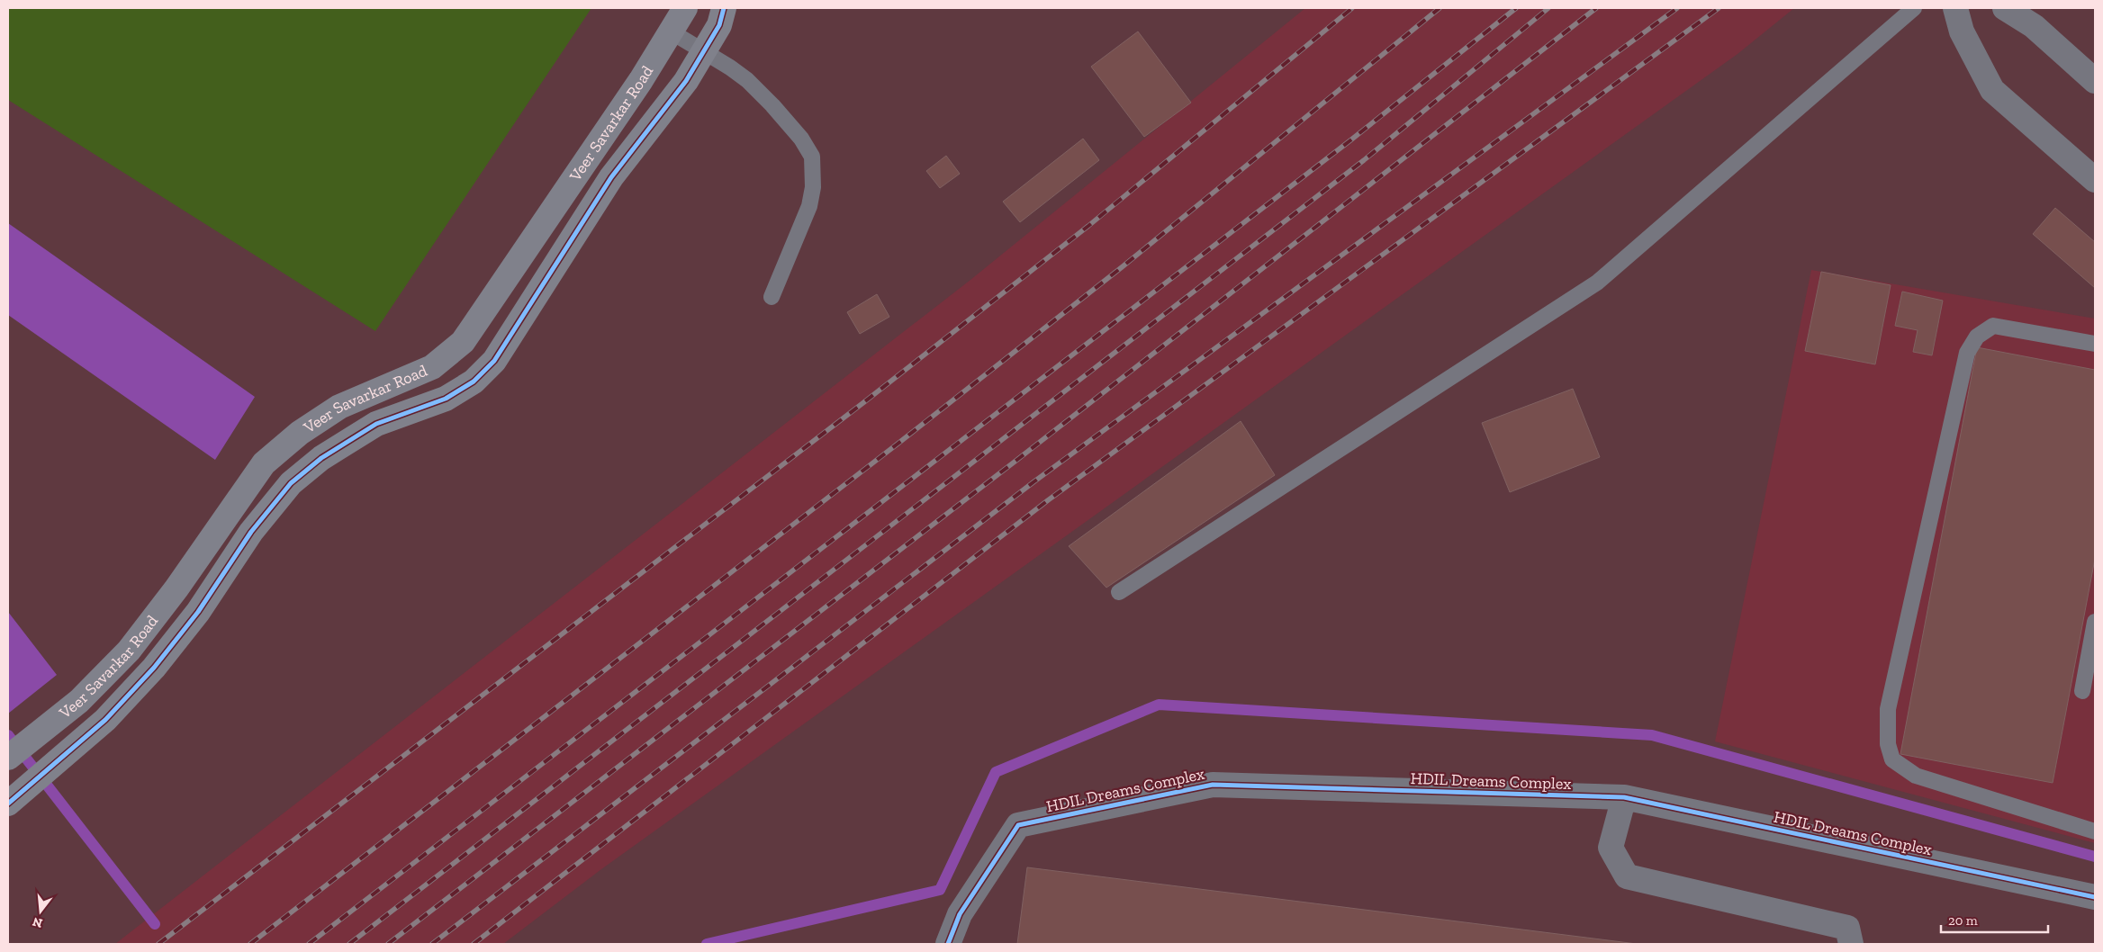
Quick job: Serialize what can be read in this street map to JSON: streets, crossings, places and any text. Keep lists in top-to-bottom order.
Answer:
{
  "streets": {
    "street": ["Veer Savarkar Road", "HDIL Dreams Complex"]
  },
  "scale_bar": "20 m",
  "north": "bottom"
}
